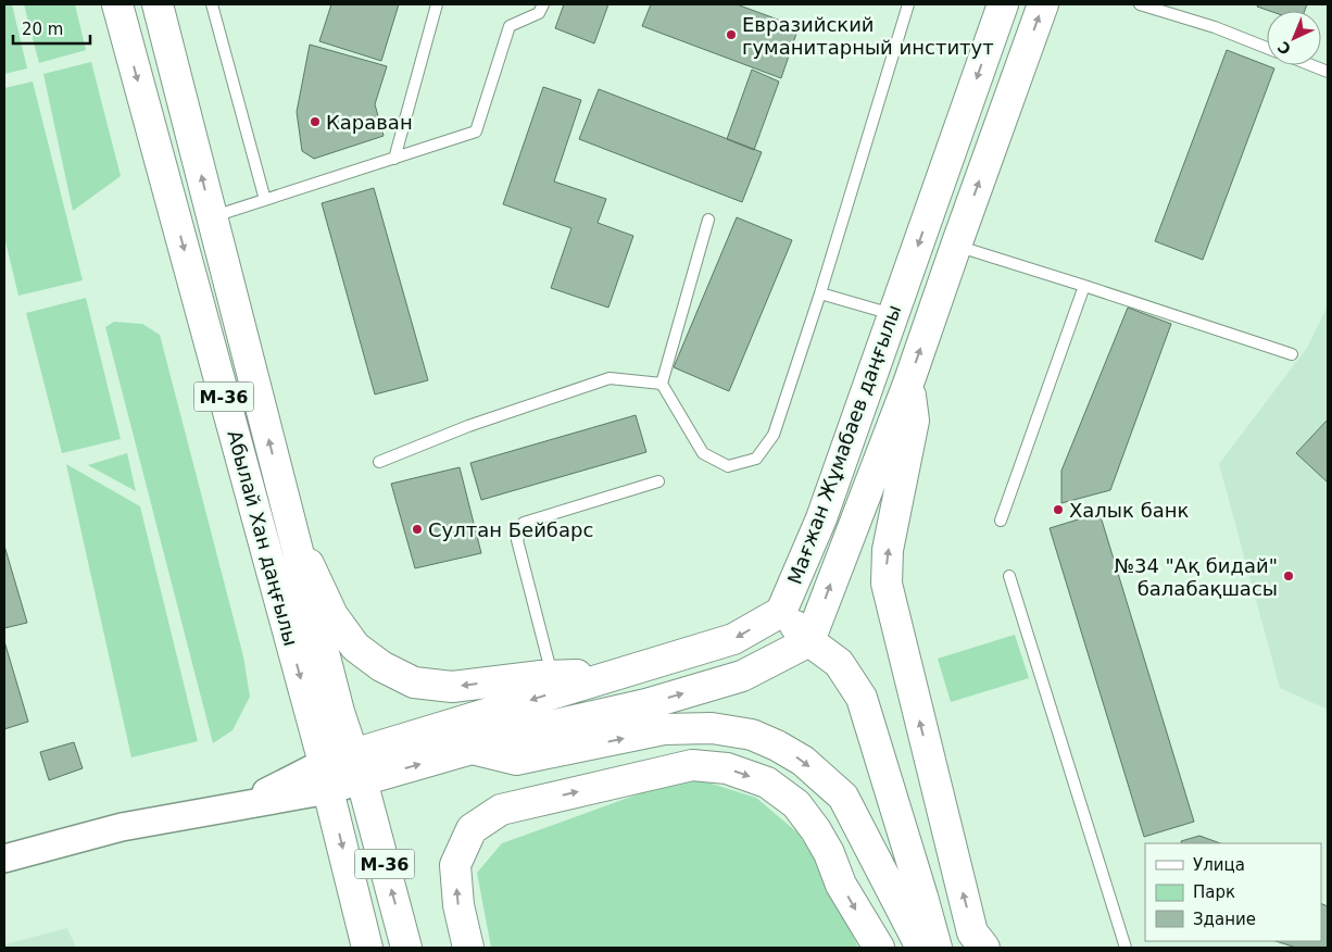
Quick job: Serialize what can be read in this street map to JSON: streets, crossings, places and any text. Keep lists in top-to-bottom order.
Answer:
{
  "streets": {
    "main road": ["M-36", "Мағжан Жұмабаев даңғылы", "Абылай Хан даңғылы"]
  },
  "places": [
    "Евразийский гуманитарный институт",
    "Караван",
    "Халык банк",
    "Султан Бейбарс",
    "№34 \"Ақ бидай\" балабақшасы"
  ],
  "legend": ["Улица", "Парк", "Здание"],
  "scale_bar": "20 m",
  "north": "bottom left"
}
